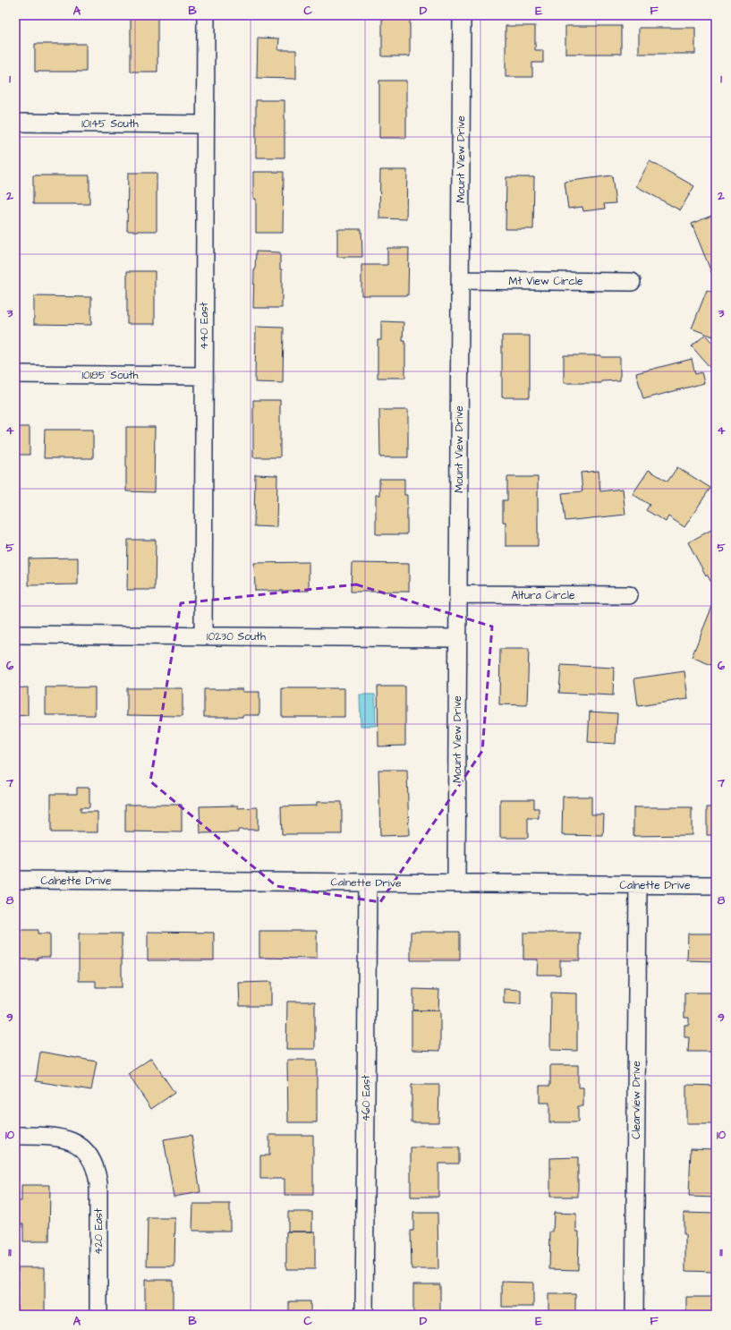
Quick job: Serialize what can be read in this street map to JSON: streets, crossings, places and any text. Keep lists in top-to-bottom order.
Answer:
{
  "streets": {
    "street": [
      "10145 South",
      "Mount View Drive",
      "Mt View Circle",
      "440 East",
      "10185 South",
      "Altura Circle",
      "10230 South",
      "Calnette Drive",
      "460 East",
      "Clearview Drive",
      "420 East"
    ]
  },
  "crossings": [
    ["10145 South", "440 East"],
    ["Mount View Drive", "Mt View Circle"],
    ["Mount View Drive", "Altura Circle"],
    ["Mount View Drive", "10230 South"],
    ["Mount View Drive", "Calnette Drive"],
    ["440 East", "10185 South"],
    ["440 East", "10230 South"],
    ["Calnette Drive", "460 East"],
    ["Calnette Drive", "Clearview Drive"]
  ],
  "grid": {
    "columns": [
      "A",
      "B",
      "C",
      "D",
      "E",
      "F"
    ],
    "rows": [
      "1",
      "2",
      "3",
      "4",
      "5",
      "6",
      "7",
      "8",
      "9",
      "10",
      "11"
    ]
  }
}
